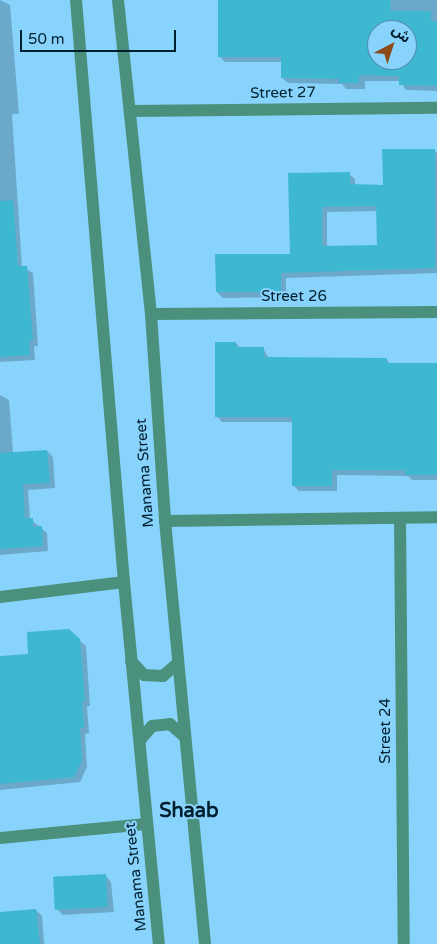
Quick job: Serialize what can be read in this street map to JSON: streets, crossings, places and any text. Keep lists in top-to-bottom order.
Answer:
{
  "streets": {
    "street": [
      "Street 27",
      "Street 26",
      "Manama Street",
      "Street 24"
    ]
  },
  "crossings": [
    ["Street 27", "Manama Street"],
    ["Street 26", "Manama Street"]
  ],
  "districts": ["Shaab"],
  "scale_bar": "50 m",
  "north": "top right"
}
